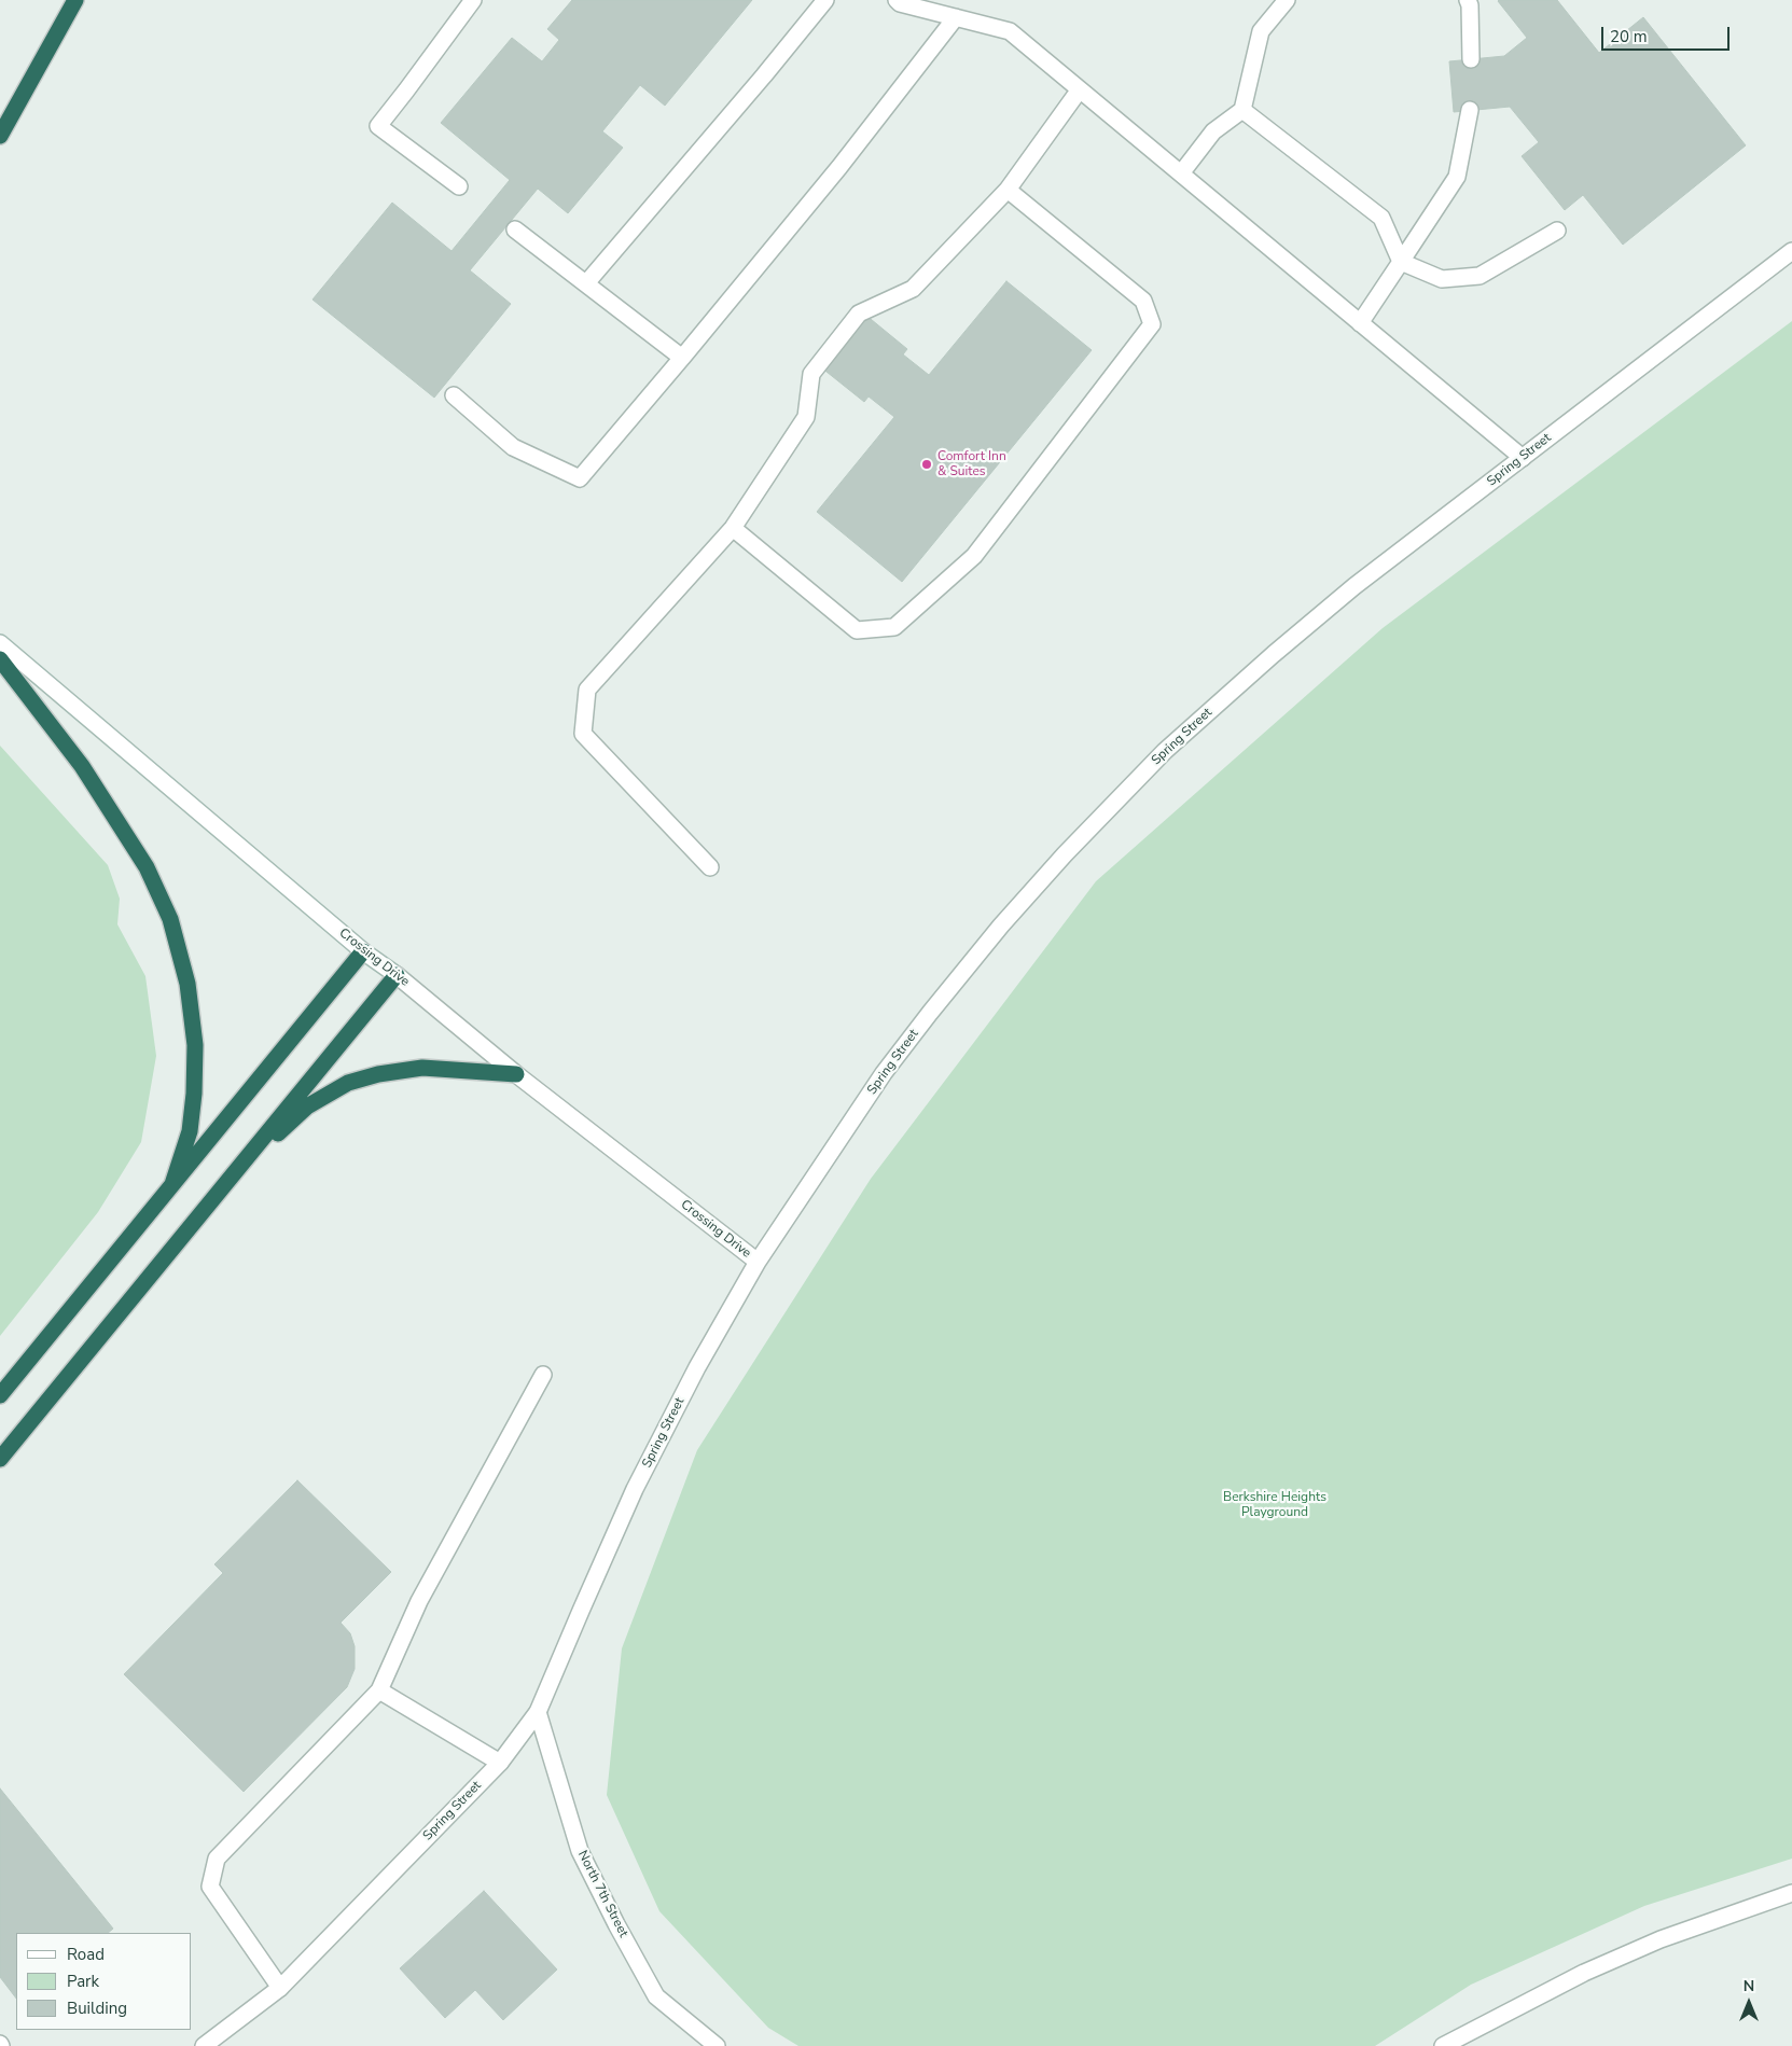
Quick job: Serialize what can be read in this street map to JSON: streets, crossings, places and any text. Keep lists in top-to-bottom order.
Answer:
{
  "streets": {
    "street": ["Spring Street", "Crossing Drive", "North 7th Street"]
  },
  "crossings": [
    ["Spring Street", "Crossing Drive"],
    ["Spring Street", "North 7th Street"]
  ],
  "parks": ["Berkshire Heights Playground"],
  "places": ["Comfort Inn & Suites"],
  "legend": ["Road", "Park", "Building"],
  "scale_bar": "20 m",
  "north": "top"
}
